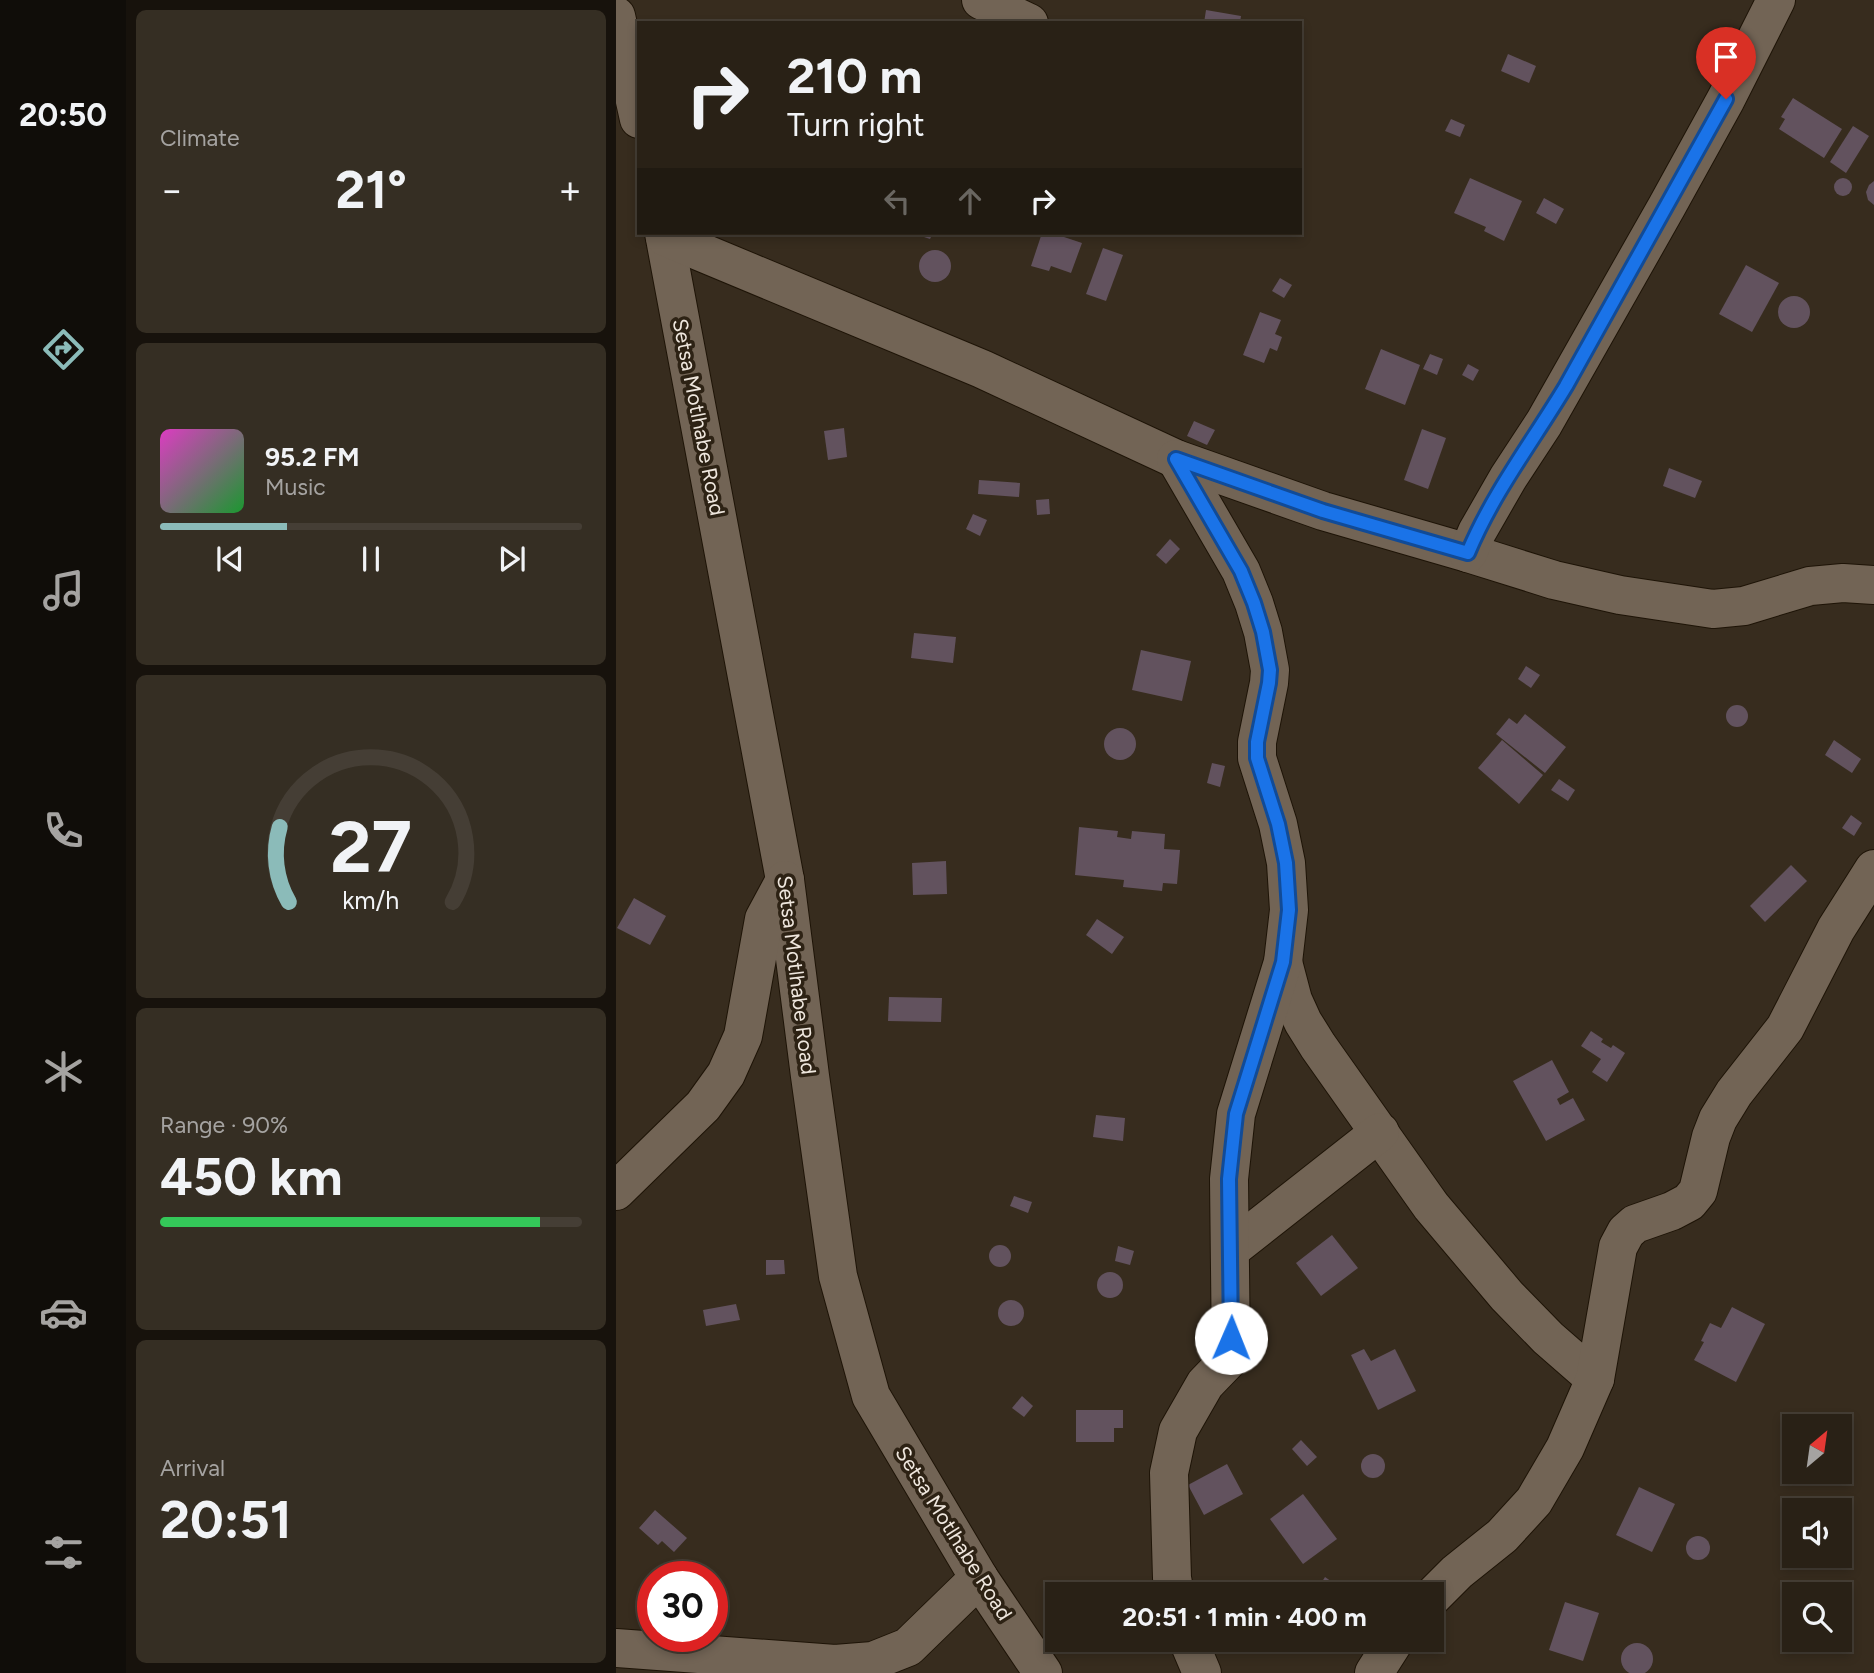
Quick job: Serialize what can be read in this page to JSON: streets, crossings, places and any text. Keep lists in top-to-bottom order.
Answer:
{
  "streets": {
    "street": ["Setsa Motlhabe Road"]
  },
  "north": "top right",
  "page": {
    "tabs": "20:50",
    "tile": [
      "Climate",
      ["Range · 90%", "450 km"],
      ["Arrival", "20:51"]
    ],
    "turn": ["210 m", "Turn right"],
    "heat": ["−", "21°", "+"],
    "song": ["95.2 FM", "Music"],
    "limit": "30",
    "trip": "20:51 · 1 min · 400 m",
    "gauge": ["27", "km/h"]
  }
}
